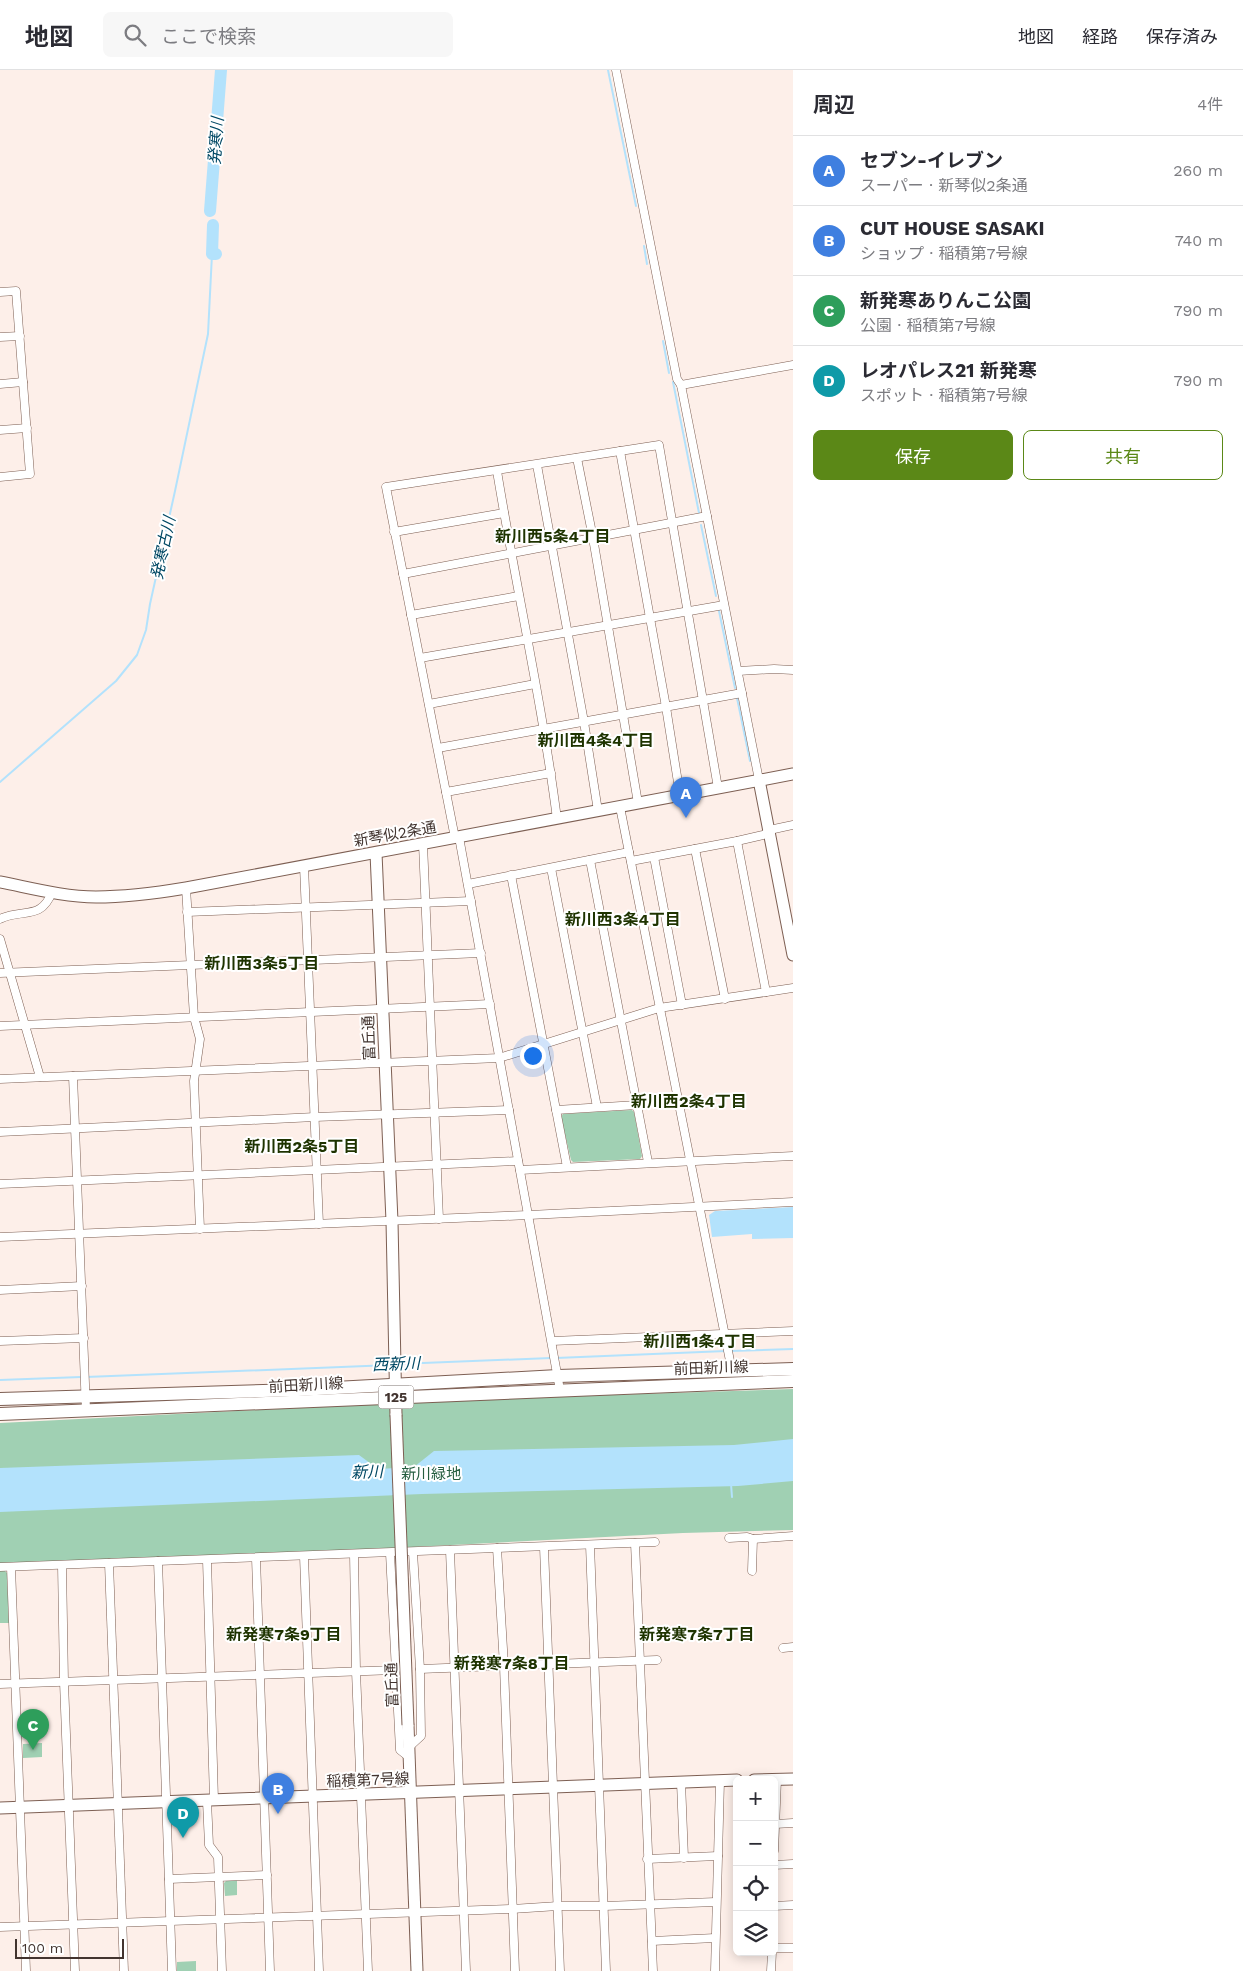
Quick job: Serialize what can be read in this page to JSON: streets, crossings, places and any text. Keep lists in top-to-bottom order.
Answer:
{
  "streets": {
    "main road": ["前田新川線", "125"],
    "street": ["新琴似2条通", "富丘通", "稲積第7号線"]
  },
  "crossings": [
    ["新琴似2条通", "富丘通"],
    ["富丘通", "前田新川線"],
    ["富丘通", "稲積第7号線"]
  ],
  "districts": [
    "新川西5条4丁目",
    "新川西4条4丁目",
    "新川西3条4丁目",
    "新川西3条5丁目",
    "新川西2条4丁目",
    "新川西2条5丁目",
    "新川西1条4丁目",
    "新発寒7条9丁目",
    "新発寒7条7丁目",
    "新発寒7条8丁目"
  ],
  "water": [
    "発寒川",
    "発寒古川",
    "西新川",
    "新川"
  ],
  "parks": ["新川緑地"],
  "scale_bar": "100 m",
  "page": {
    "header": "地図",
    "search": "ここで検索",
    "nav": ["地図", "経路", "保存済み"],
    "heading": ["周辺", "4件"],
    "list": [
      {
        "mark": "A",
        "name": "セブン-イレブン",
        "note": "スーパー · 新琴似2条通",
        "value": "260 m"
      },
      {
        "mark": "B",
        "name": "CUT HOUSE SASAKI",
        "note": "ショップ · 稲積第7号線",
        "value": "740 m"
      },
      {
        "mark": "C",
        "name": "新発寒ありんこ公園",
        "note": "公園 · 稲積第7号線",
        "value": "790 m"
      },
      {
        "mark": "D",
        "name": "レオパレス21 新発寒",
        "note": "スポット · 稲積第7号線",
        "value": "790 m"
      }
    ],
    "buttons": ["保存", "共有"],
    "pins": [
      "A",
      "C",
      "B",
      "D"
    ],
    "map_buttons": ["+", "−"],
    "scale": "100 m"
  }
}
